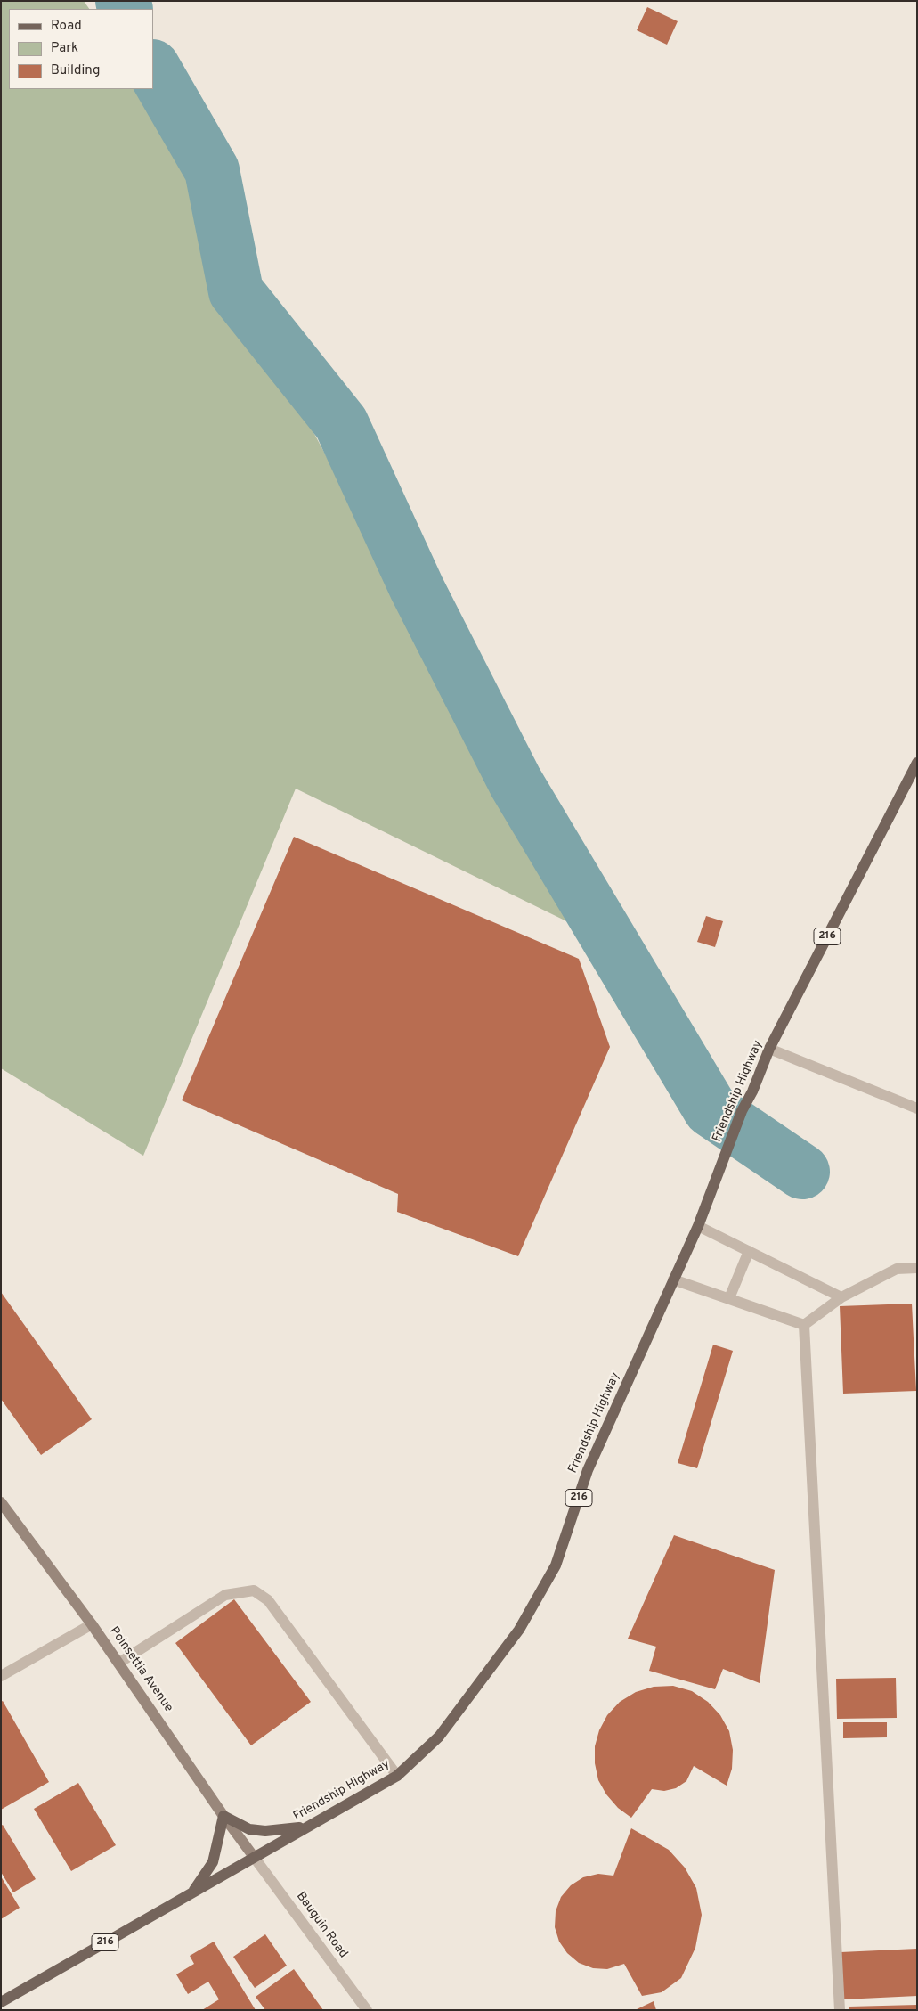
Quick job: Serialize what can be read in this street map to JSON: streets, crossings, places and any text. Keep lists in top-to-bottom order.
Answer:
{
  "streets": {
    "main road": ["216", "Friendship Highway", "Poinsettia Avenue"],
    "street": ["Bauguin Road"]
  },
  "crossings": [
    ["Friendship Highway", "Poinsettia Avenue"],
    ["Friendship Highway", "Bauguin Road"],
    ["Poinsettia Avenue", "Bauguin Road"]
  ],
  "legend": ["Road", "Park", "Building"]
}
